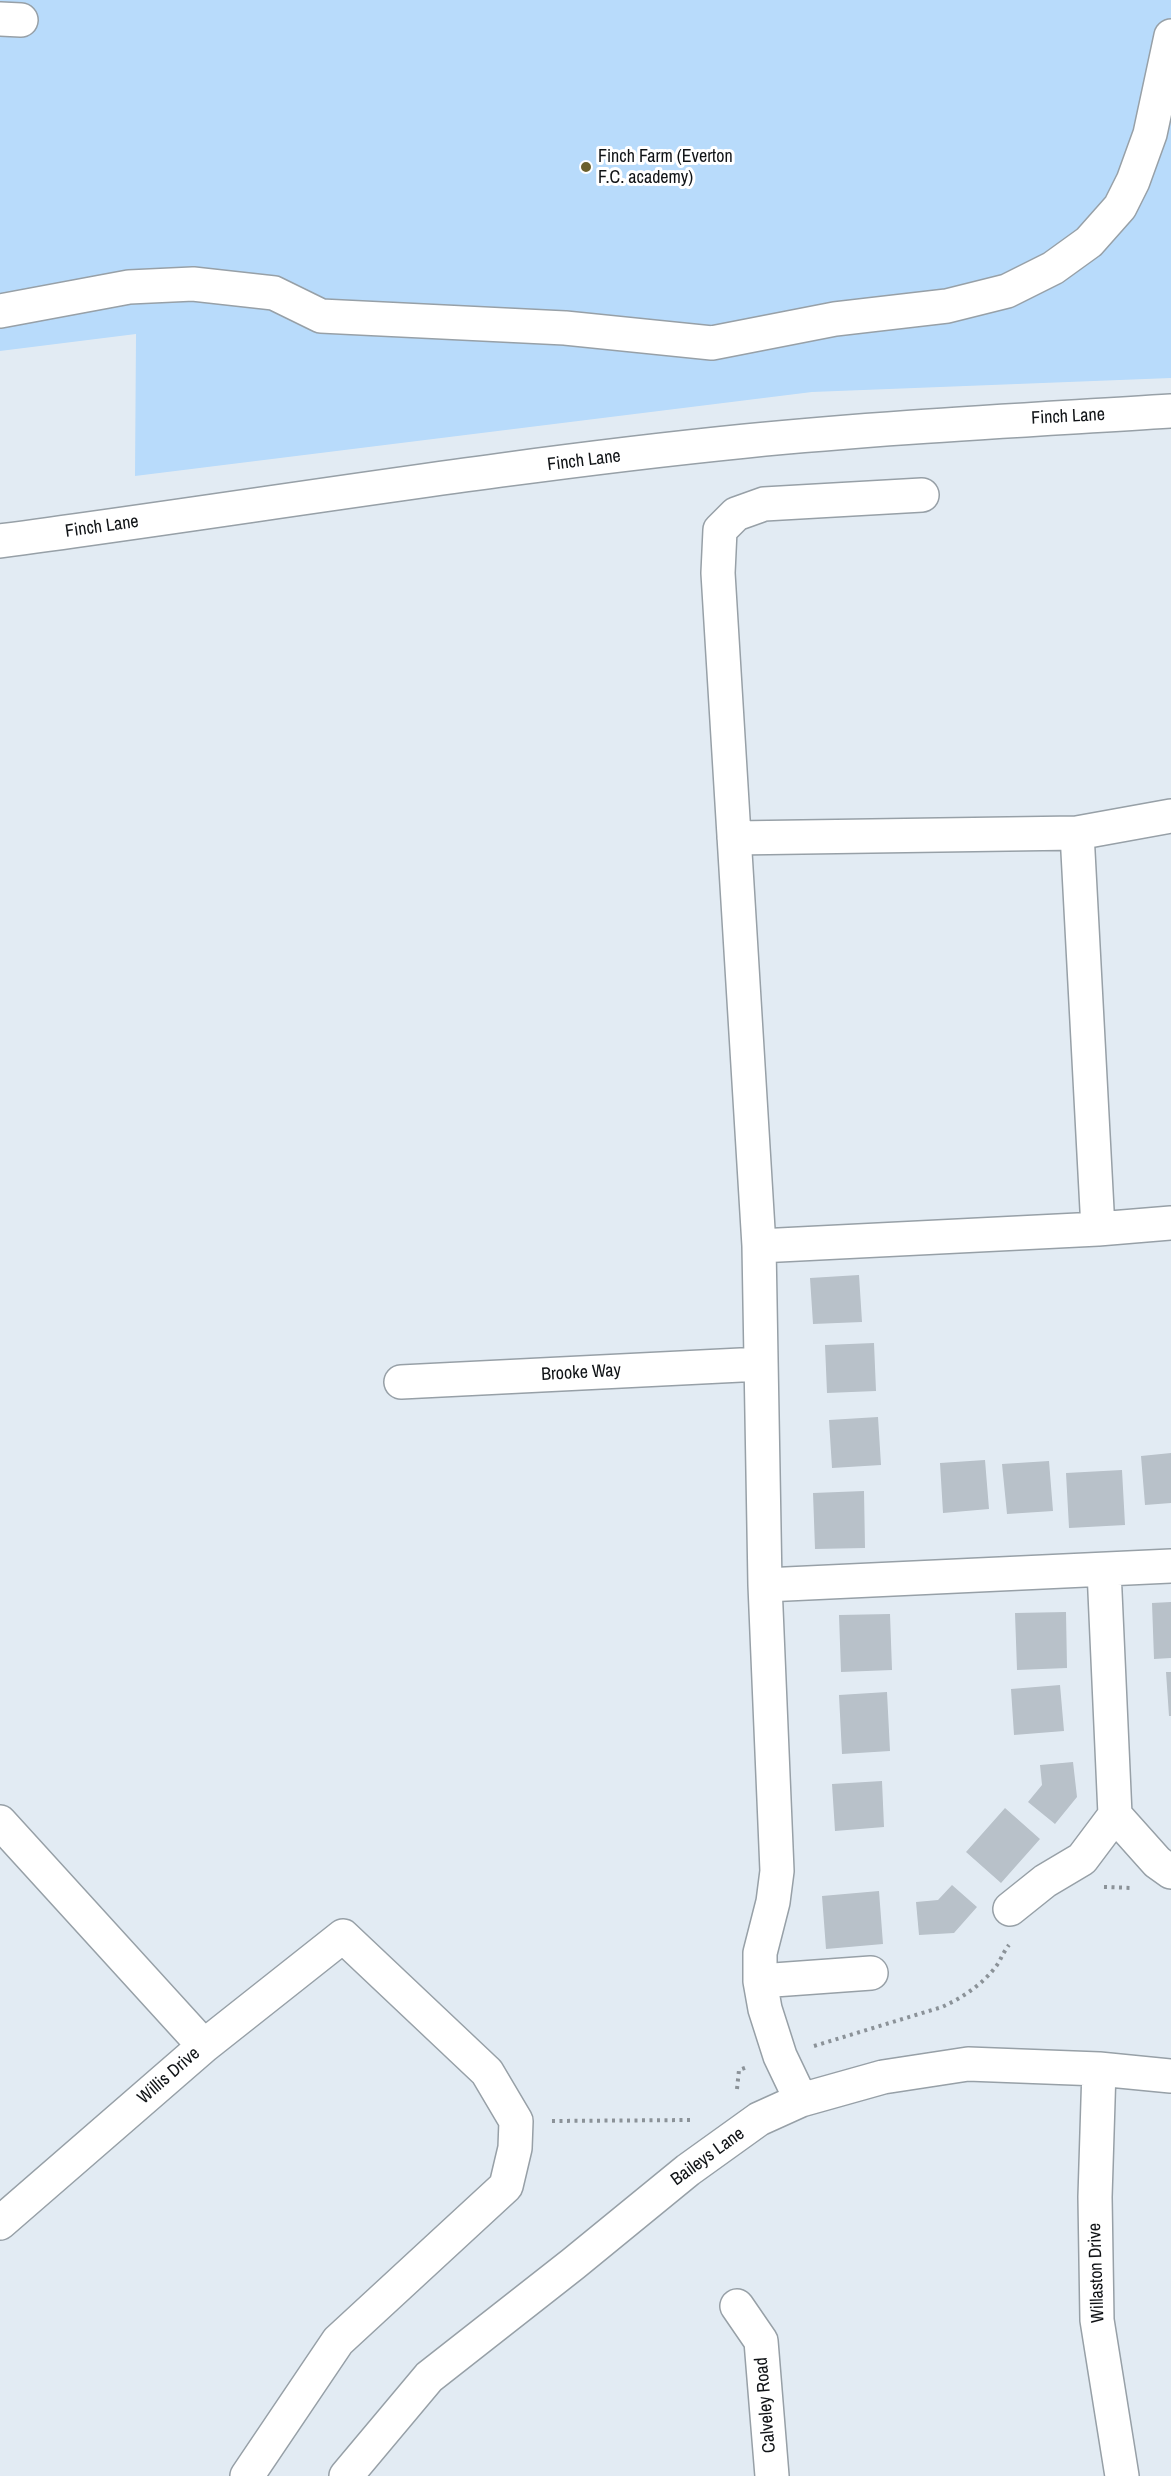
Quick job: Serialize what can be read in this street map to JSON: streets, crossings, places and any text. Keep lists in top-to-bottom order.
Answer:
{
  "streets": {
    "street": [
      "Finch Lane",
      "Brooke Way",
      "Willis Drive",
      "Baileys Lane",
      "Willaston Drive",
      "Calveley Road"
    ]
  },
  "crossings": [
    ["Baileys Lane", "Willaston Drive"]
  ],
  "places": ["Finch Farm (Everton F.C. academy)"]
}
